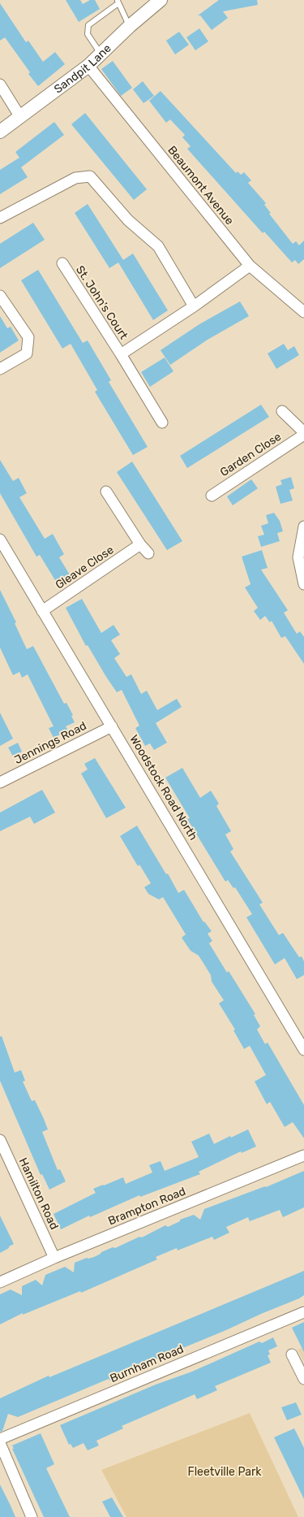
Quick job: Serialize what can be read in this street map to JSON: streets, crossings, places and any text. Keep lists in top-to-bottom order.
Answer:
{
  "streets": {
    "street": [
      "Sandpit Lane",
      "Beaumont Avenue",
      "St. John's Court",
      "Garden Close",
      "Gleave Close",
      "Jennings Road",
      "Woodstock Road North",
      "Hamilton Road",
      "Brampton Road",
      "Burnham Road"
    ]
  },
  "crossings": [
    ["Sandpit Lane", "Beaumont Avenue"],
    ["Beaumont Avenue", "St. John's Court"],
    ["Gleave Close", "Woodstock Road North"],
    ["Jennings Road", "Woodstock Road North"],
    ["Hamilton Road", "Brampton Road"]
  ],
  "parks": ["Fleetville Park"]
}
